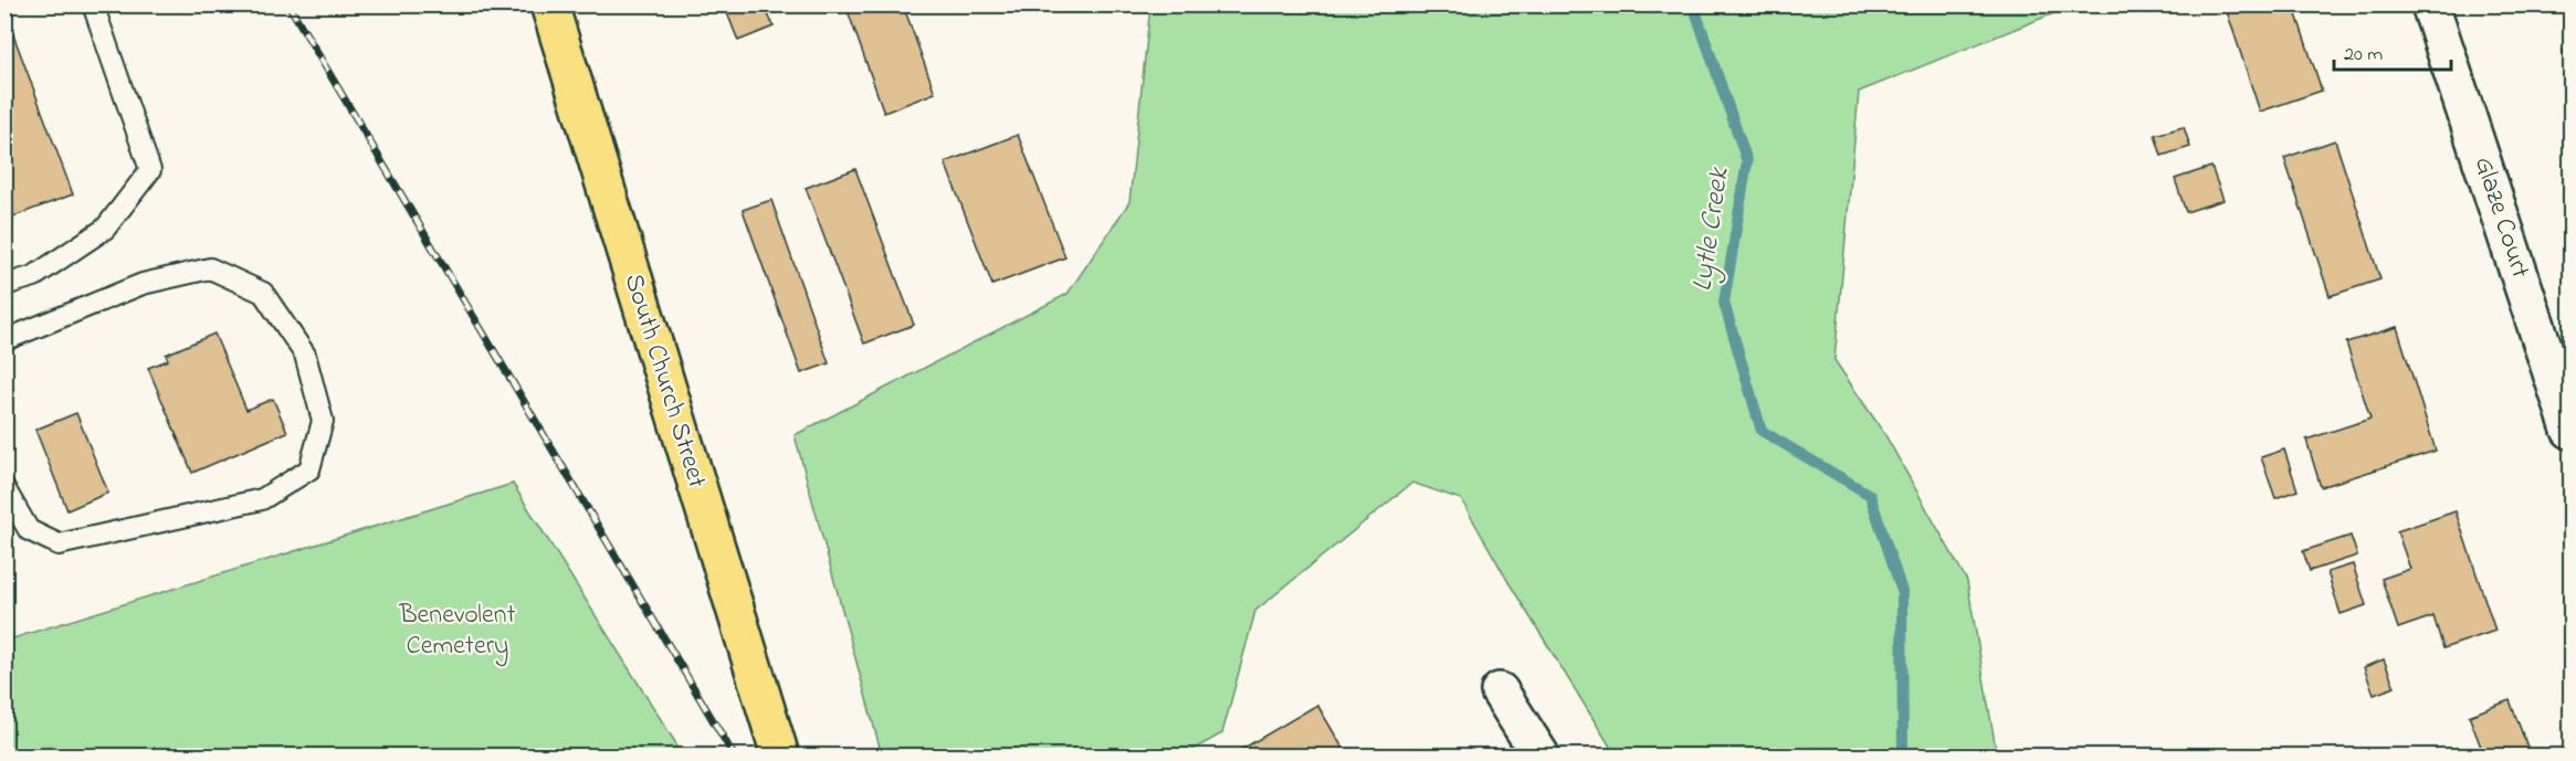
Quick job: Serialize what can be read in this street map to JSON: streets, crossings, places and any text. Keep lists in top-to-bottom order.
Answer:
{
  "streets": {
    "main road": ["South Church Street"],
    "street": ["Glaze Court"]
  },
  "water": ["Lytle Creek"],
  "parks": ["Benevolent Cemetery"],
  "scale_bar": "20 m"
}
